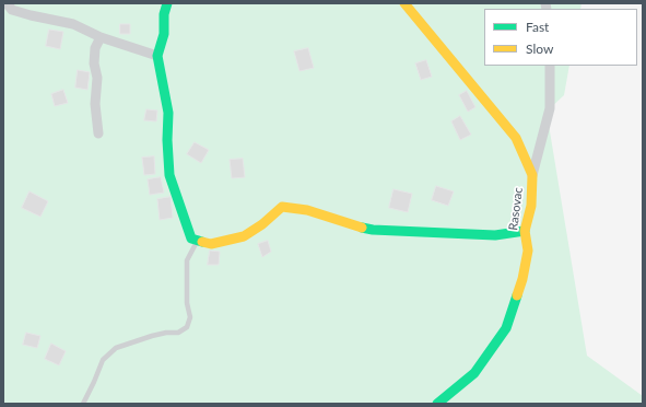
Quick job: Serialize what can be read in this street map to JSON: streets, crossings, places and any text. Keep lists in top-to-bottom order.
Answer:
{
  "streets": {
    "street": ["Rasovac"]
  },
  "legend": ["Fast", "Slow"]
}
